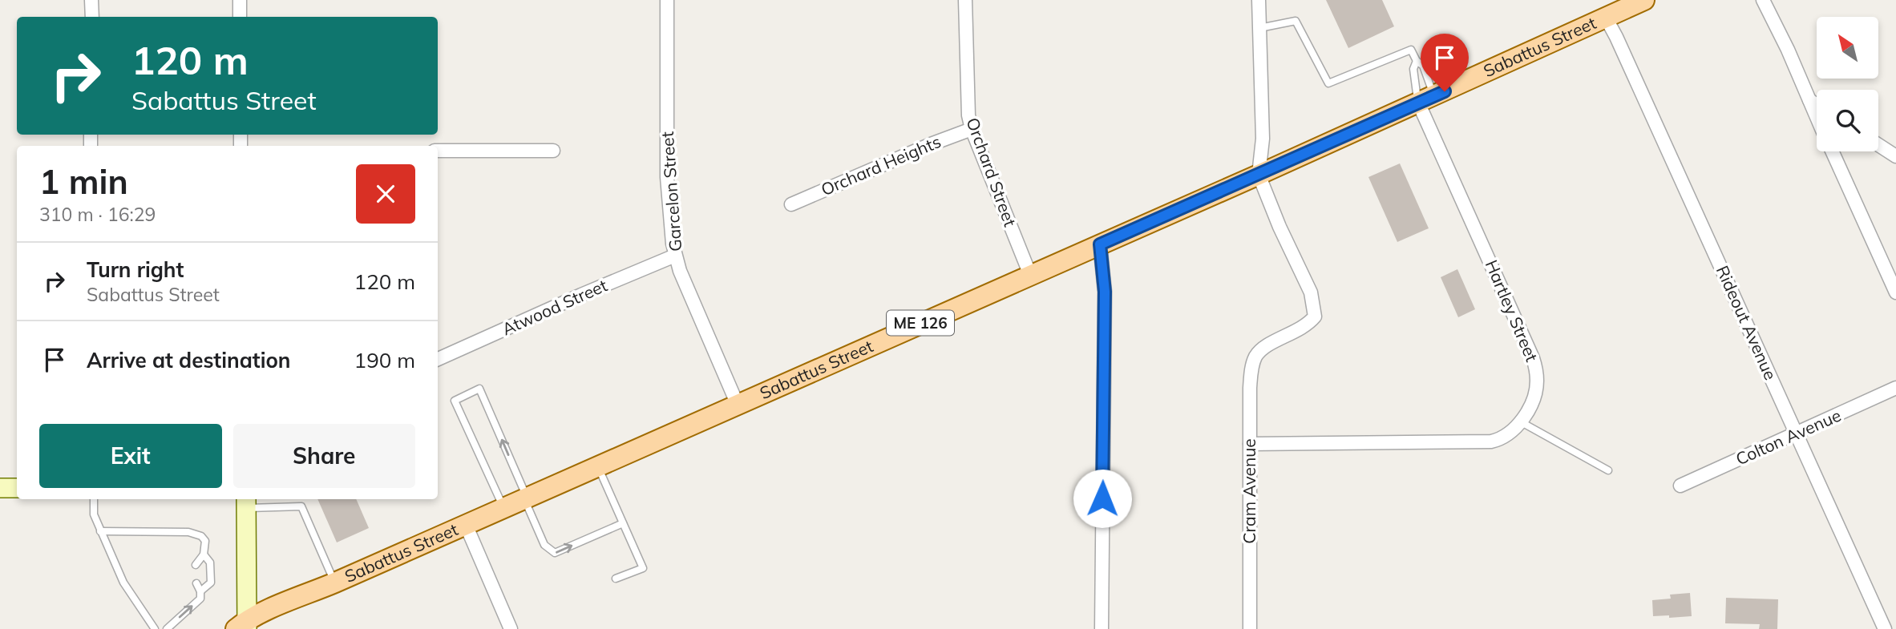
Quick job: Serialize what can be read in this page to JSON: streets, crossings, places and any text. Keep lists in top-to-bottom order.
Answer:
{
  "streets": {
    "main road": ["Sabattus Street", "ME 126"],
    "street": [
      "Orchard Heights",
      "Orchard Street",
      "Garcelon Street",
      "Atwood Street",
      "Hartley Street",
      "Rideout Avenue",
      "Colton Avenue",
      "Cram Avenue"
    ]
  },
  "crossings": [
    ["Sabattus Street", "Orchard Street"],
    ["Sabattus Street", "Garcelon Street"],
    ["Sabattus Street", "Hartley Street"],
    ["Sabattus Street", "Rideout Avenue"],
    ["Sabattus Street", "Cram Avenue"],
    ["Orchard Heights", "Orchard Street"],
    ["Garcelon Street", "Atwood Street"],
    ["Hartley Street", "Cram Avenue"],
    ["Rideout Avenue", "Colton Avenue"]
  ],
  "north": "top left",
  "page": {
    "turn": ["120 m", "Sabattus Street"],
    "heading": ["1 min", "310 m · 16:29"],
    "list": [
      {
        "name": "Turn right",
        "note": "Sabattus Street",
        "value": "120 m"
      },
      {
        "name": "Arrive at destination",
        "value": "190 m"
      }
    ],
    "buttons": ["Exit", "Share"]
  }
}
